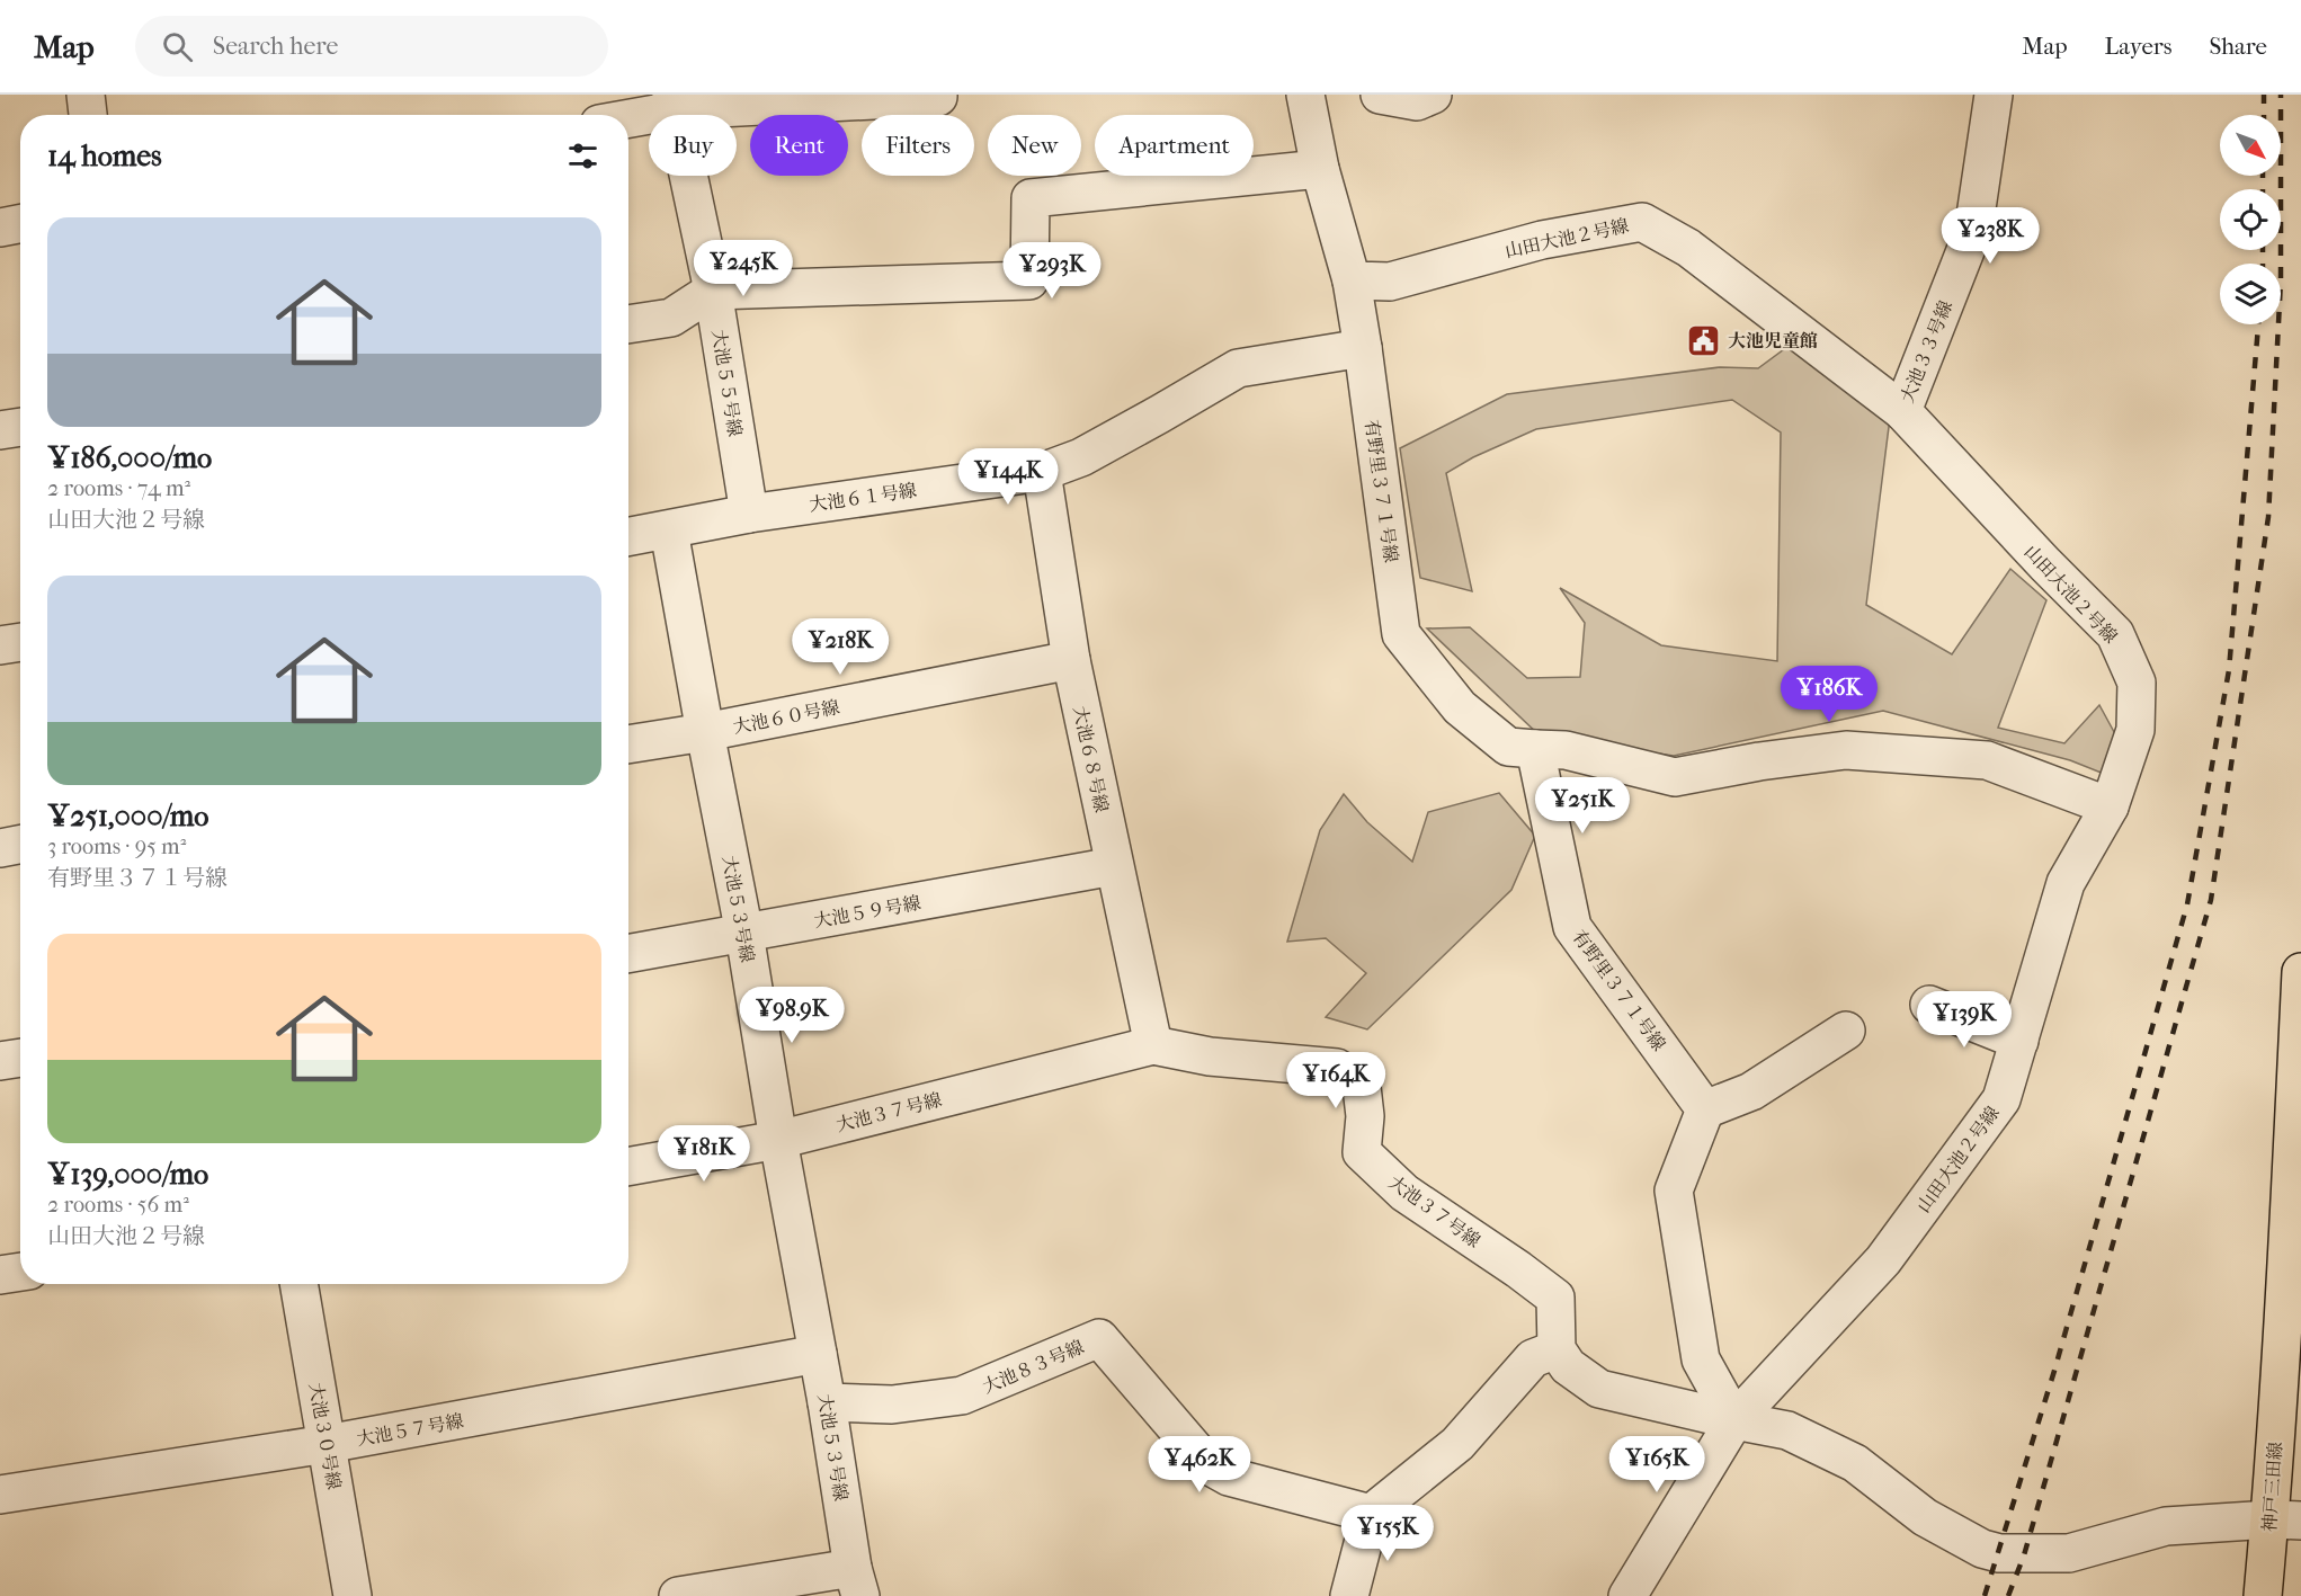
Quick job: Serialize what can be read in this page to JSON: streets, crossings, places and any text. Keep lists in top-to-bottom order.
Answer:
{
  "streets": {
    "main road": ["神戸三田線"],
    "street": [
      "山田大池２号線",
      "大池３３号線",
      "大池５５号線",
      "有野里３７１号線",
      "大池６１号線",
      "大池６０号線",
      "大池６８号線",
      "大池５３号線",
      "大池５９号線",
      "大池３７号線",
      "大池８３号線",
      "大池５７号線",
      "大池３０号線"
    ]
  },
  "crossings": [
    ["山田大池２号線", "大池３３号線"],
    ["山田大池２号線", "有野里３７１号線"],
    ["大池５５号線", "大池６１号線"],
    ["有野里３７１号線", "大池６１号線"],
    ["大池６１号線", "大池６８号線"],
    ["大池６１号線", "大池５３号線"],
    ["大池６０号線", "大池６８号線"],
    ["大池６０号線", "大池５３号線"],
    ["大池６８号線", "大池５９号線"],
    ["大池６８号線", "大池３７号線"],
    ["大池５３号線", "大池５９号線"],
    ["大池５３号線", "大池３７号線"],
    ["大池５３号線", "大池８３号線"],
    ["大池５３号線", "大池５７号線"],
    ["大池５７号線", "大池３０号線"]
  ],
  "places": {
    "public building": ["大池児童館"]
  },
  "north": "bottom right",
  "page": {
    "header": "Map",
    "search": "Search here",
    "nav": ["Map", "Layers", "Share"],
    "chip": [
      "Buy",
      "Rent",
      "Filters",
      "New",
      "Apartment"
    ],
    "heading": "14 homes",
    "list": [
      {
        "name": "¥186,000/mo",
        "note": "2 rooms · 74 m² · 山田大池２号線"
      },
      {
        "name": "¥251,000/mo",
        "note": "3 rooms · 95 m² · 有野里３７１号線"
      },
      {
        "name": "¥139,000/mo",
        "note": "2 rooms · 56 m² · 山田大池２号線"
      }
    ],
    "price": [
      "¥238K",
      "¥245K",
      "¥293K",
      "¥144K",
      "¥218K",
      "¥186K",
      "¥251K",
      "¥98.9K",
      "¥139K",
      "¥164K",
      "¥181K",
      "¥462K",
      "¥165K",
      "¥155K"
    ]
  }
}
